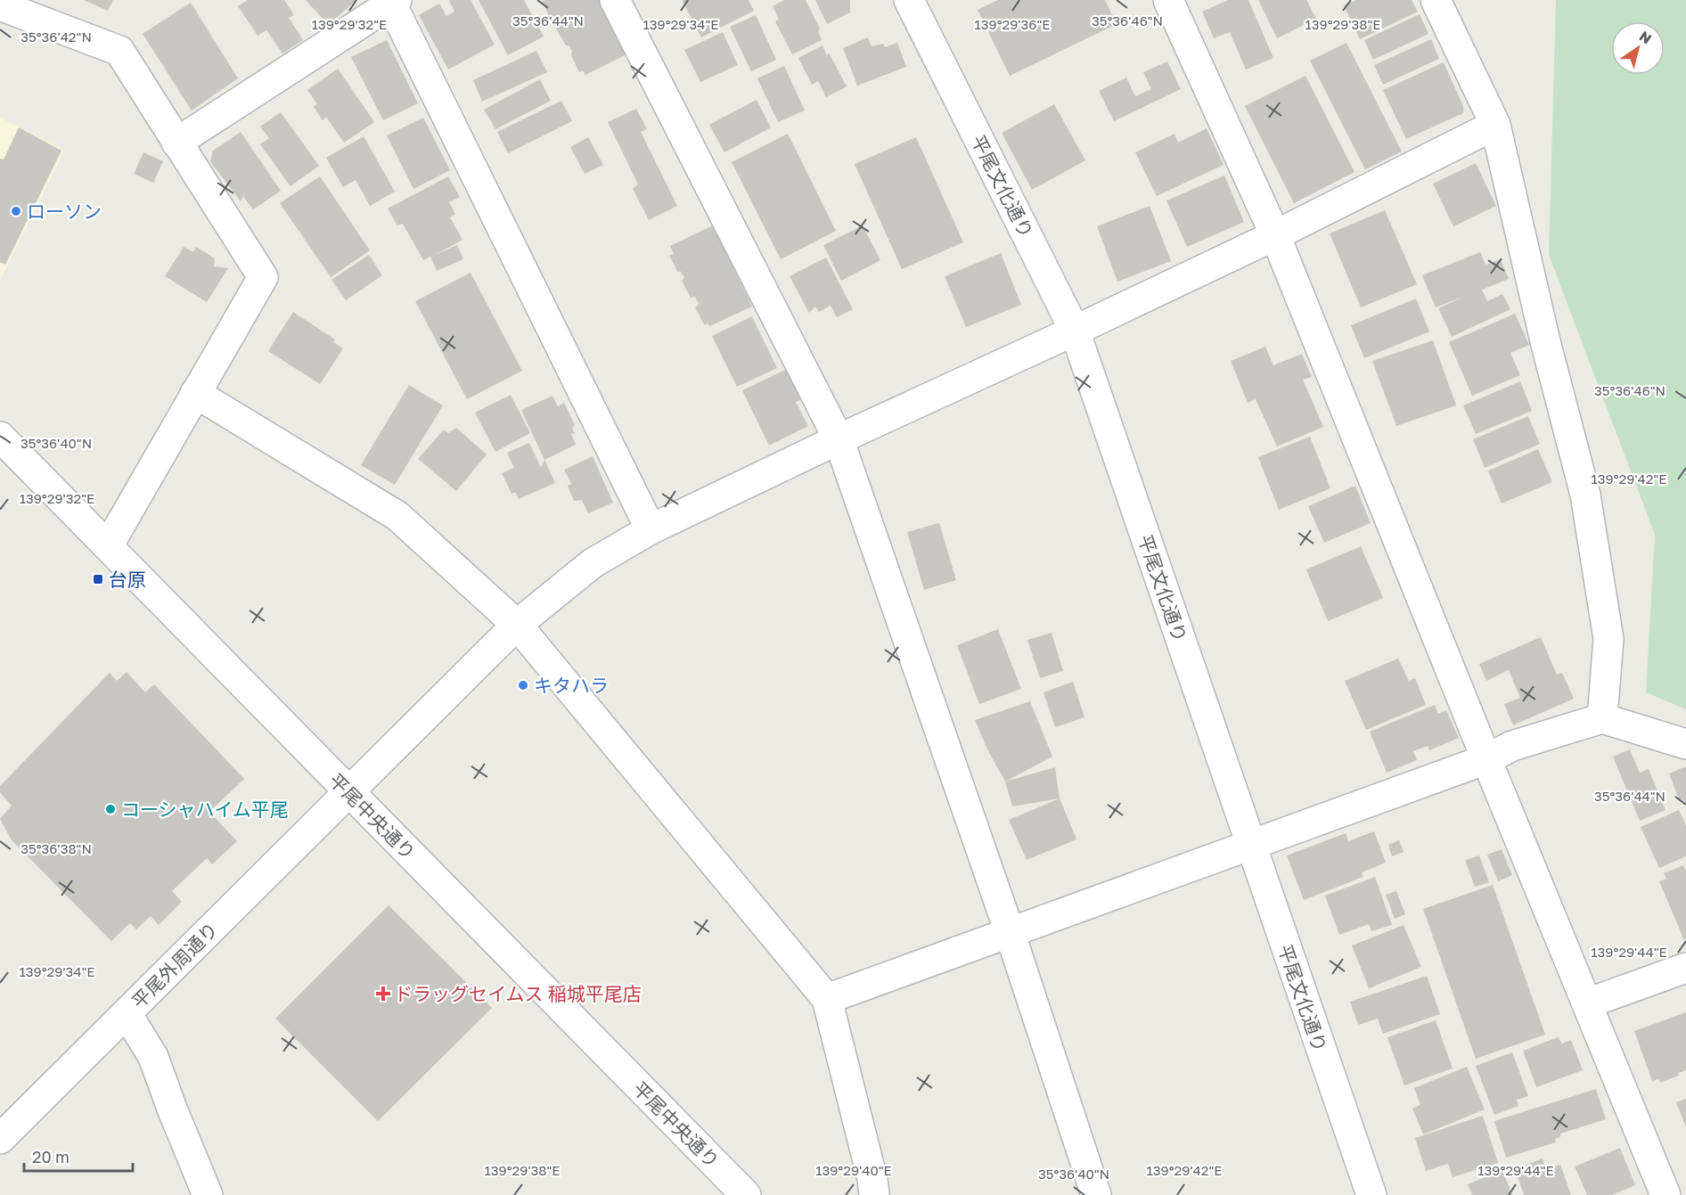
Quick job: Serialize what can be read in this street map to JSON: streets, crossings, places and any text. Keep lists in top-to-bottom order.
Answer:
{
  "streets": {
    "street": ["平尾文化通り", "平尾中央通り", "平尾外周通り"]
  },
  "crossings": [
    ["平尾文化通り", "平尾外周通り"],
    ["平尾中央通り", "平尾外周通り"]
  ],
  "places": {
    "other": ["ローソン", "キタハラ", "コーシャハイム平尾"],
    "transit": ["台原"],
    "health": ["ドラッグセイムス 稲城平尾店"]
  },
  "scale_bar": "20 m",
  "north": "top right",
  "coordinates": [
    "35°36'46\"N",
    "35°36'44\"N",
    "139°29'32\"E",
    "139°29'34\"E",
    "139°29'36\"E",
    "139°29'38\"E",
    "35°36'42\"N",
    "35°36'40\"N",
    "139°29'42\"E",
    "35°36'38\"N",
    "139°29'44\"E",
    "139°29'40\"E"
  ]
}
